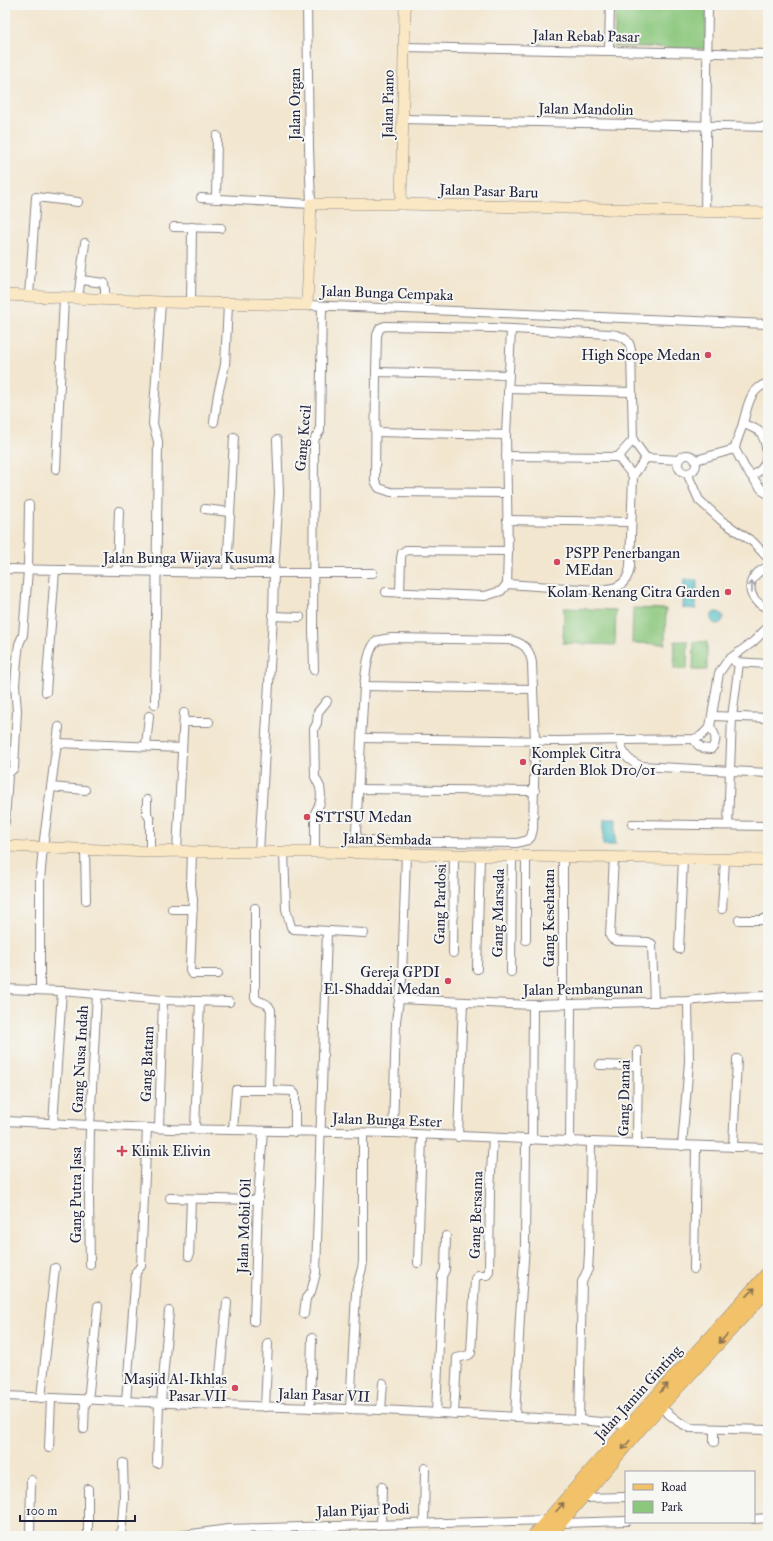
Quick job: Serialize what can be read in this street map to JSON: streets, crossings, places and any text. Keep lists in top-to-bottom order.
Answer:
{
  "streets": {
    "main road": ["Jalan Jamin Ginting"],
    "street": [
      "Jalan Rebab Pasar",
      "Jalan Organ",
      "Jalan Piano",
      "Jalan Mandolin",
      "Jalan Pasar Baru",
      "Jalan Bunga Cempaka",
      "Gang Kecil",
      "Jalan Bunga Wijaya Kusuma",
      "Jalan Sembada",
      "Gang Pardosi",
      "Gang Marsada",
      "Gang Kesehatan",
      "Jalan Pembangunan",
      "Gang Nusa Indah",
      "Gang Batam",
      "Gang Damai",
      "Jalan Bunga Ester",
      "Gang Putra Jasa",
      "Gang Bersama",
      "Jalan Mobil Oil",
      "Jalan Pasar VII",
      "Jalan Pijar Podi"
    ]
  },
  "crossings": [
    ["Jalan Rebab Pasar", "Jalan Piano"],
    ["Jalan Organ", "Jalan Pasar Baru"],
    ["Jalan Piano", "Jalan Mandolin"],
    ["Jalan Piano", "Jalan Pasar Baru"],
    ["Jalan Bunga Cempaka", "Gang Kecil"],
    ["Gang Kecil", "Jalan Bunga Wijaya Kusuma"],
    ["Jalan Sembada", "Gang Pardosi"],
    ["Jalan Sembada", "Gang Marsada"],
    ["Jalan Sembada", "Gang Kesehatan"],
    ["Gang Kesehatan", "Jalan Pembangunan"],
    ["Gang Kesehatan", "Jalan Bunga Ester"],
    ["Gang Nusa Indah", "Jalan Bunga Ester"],
    ["Gang Nusa Indah", "Gang Putra Jasa"],
    ["Gang Batam", "Jalan Bunga Ester"],
    ["Gang Damai", "Jalan Bunga Ester"],
    ["Jalan Bunga Ester", "Gang Putra Jasa"],
    ["Jalan Bunga Ester", "Gang Bersama"],
    ["Jalan Bunga Ester", "Jalan Mobil Oil"],
    ["Gang Bersama", "Jalan Pasar VII"],
    ["Jalan Jamin Ginting", "Jalan Pasar VII"],
    ["Jalan Jamin Ginting", "Jalan Pijar Podi"]
  ],
  "places": {
    "other": [
      "High Scope Medan",
      "PSPP Penerbangan MEdan",
      "Kolam Renang Citra Garden",
      "Komplek Citra Garden Blok D10/01",
      "STTSU Medan",
      "Gereja GPDI El-Shaddai Medan",
      "Masjid Al-Ikhlas Pasar VII"
    ],
    "health": ["Klinik Elivin"]
  },
  "legend": ["Road", "Park"],
  "scale_bar": "100 m"
}
